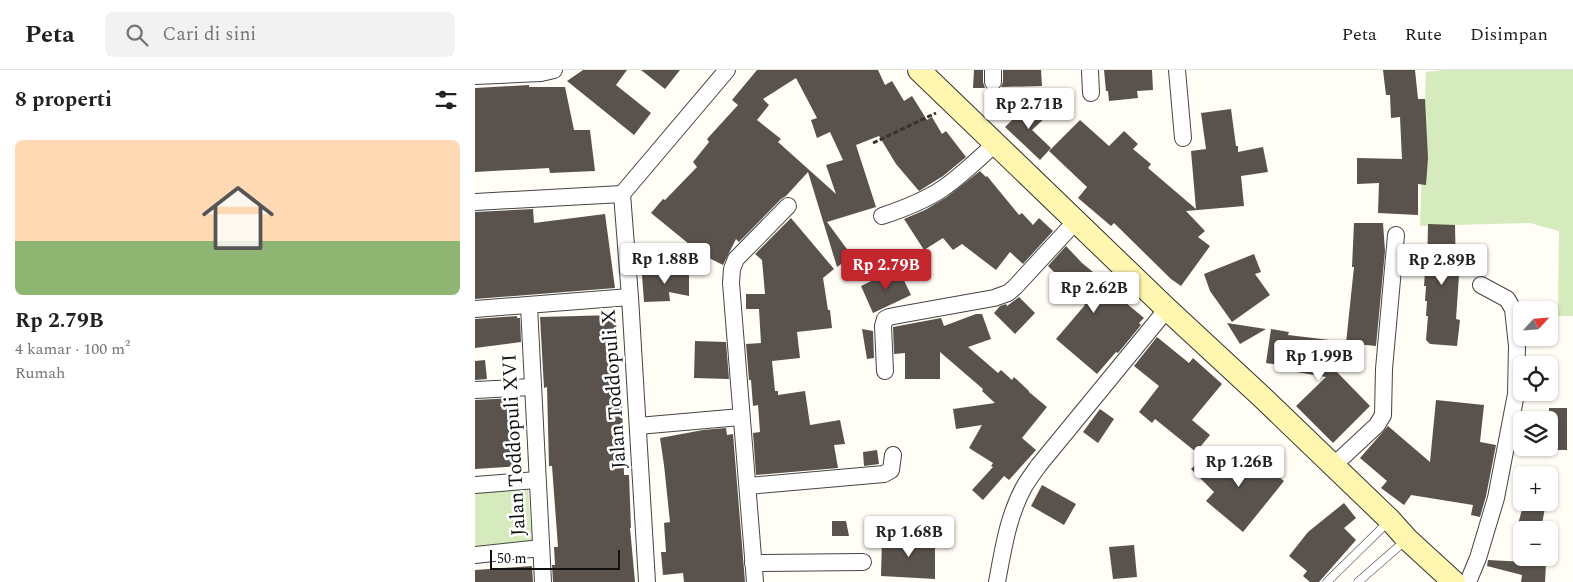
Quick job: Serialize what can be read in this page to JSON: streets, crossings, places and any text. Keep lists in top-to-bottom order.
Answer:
{
  "streets": {
    "street": ["Jalan Toddopuli X", "Jalan Toddopuli XVI"]
  },
  "scale_bar": "50 m",
  "north": "top right",
  "page": {
    "header": "Peta",
    "search": "Cari di sini",
    "nav": ["Peta", "Rute", "Disimpan"],
    "heading": "8 properti",
    "price": [
      "Rp 2.71B",
      "Rp 1.88B",
      "Rp 2.89B",
      "Rp 2.79B",
      "Rp 2.62B",
      "Rp 1.99B",
      "Rp 1.26B",
      "Rp 1.68B"
    ],
    "list": [
      {
        "name": "Rp 2.79B",
        "note": "4 kamar · 100 m² · Rumah"
      }
    ],
    "map_buttons": ["+", "−"],
    "scale": "50 m"
  }
}
